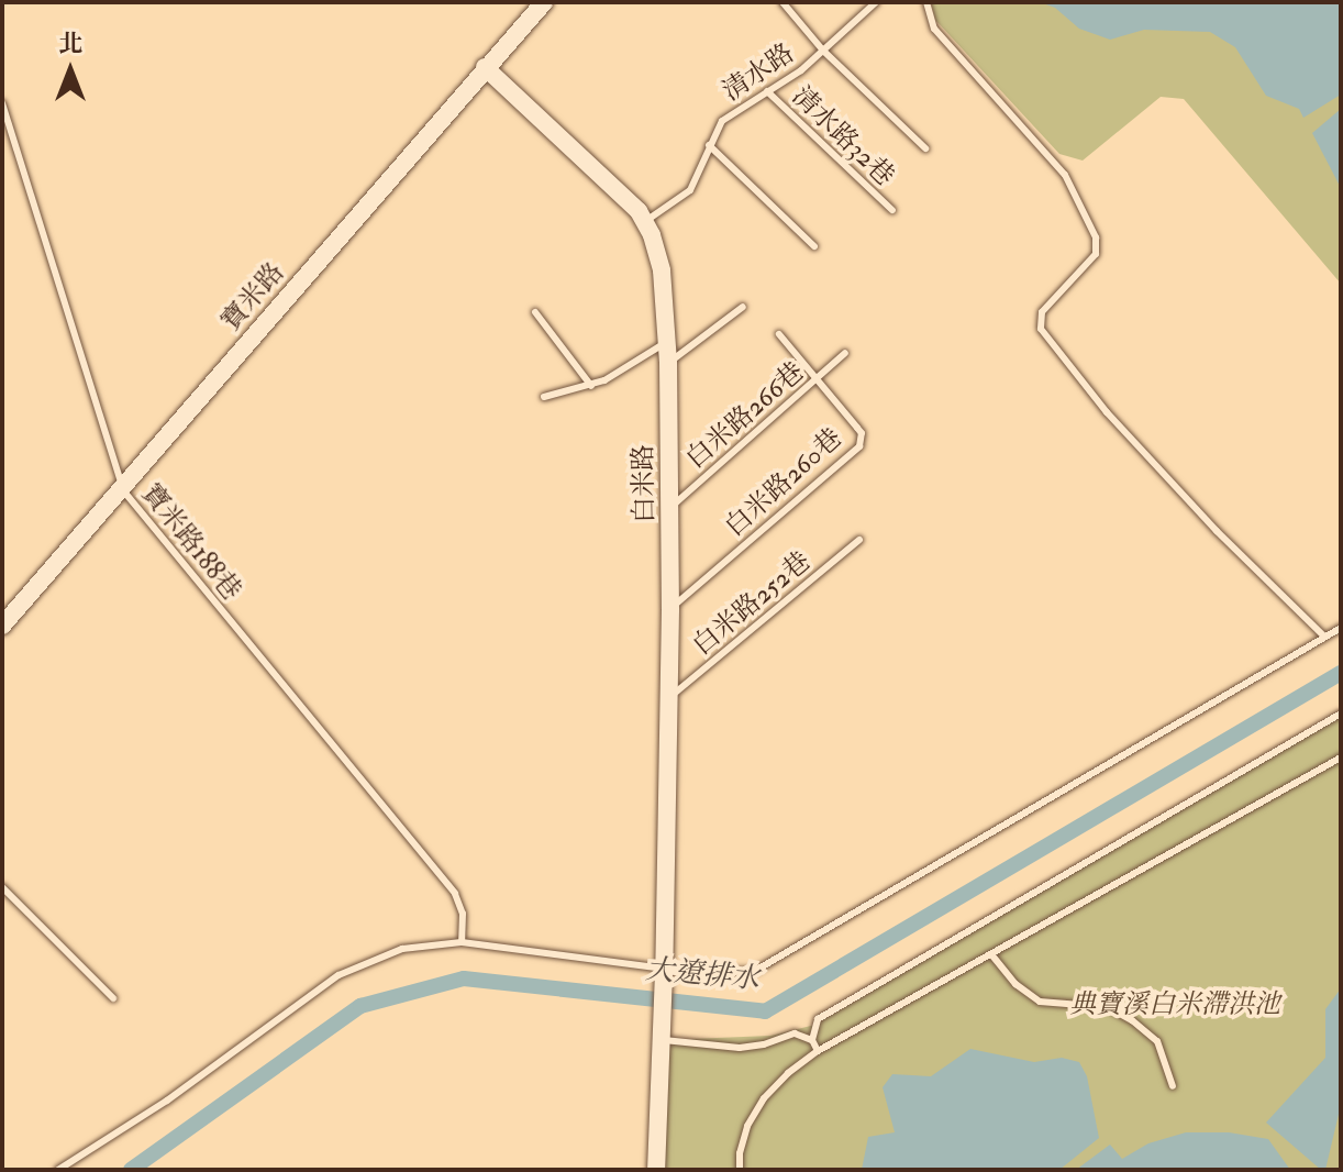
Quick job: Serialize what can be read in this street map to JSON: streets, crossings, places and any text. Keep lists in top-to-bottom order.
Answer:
{
  "streets": {
    "street": ["寶米路", "白米路"],
    "lane": [
      "清水路",
      "清水路32巷",
      "白米路266巷",
      "白米路260巷",
      "寶米路188巷",
      "白米路252巷"
    ]
  },
  "crossings": [
    ["清水路", "清水路32巷"],
    ["清水路", "白米路"],
    ["寶米路", "白米路"],
    ["寶米路", "寶米路188巷"],
    ["白米路266巷", "白米路260巷"],
    ["白米路266巷", "白米路"],
    ["白米路260巷", "白米路"],
    ["白米路", "白米路252巷"]
  ],
  "water": ["大遼排水"],
  "parks": ["典寶溪白米滯洪池"],
  "north": "top"
}
